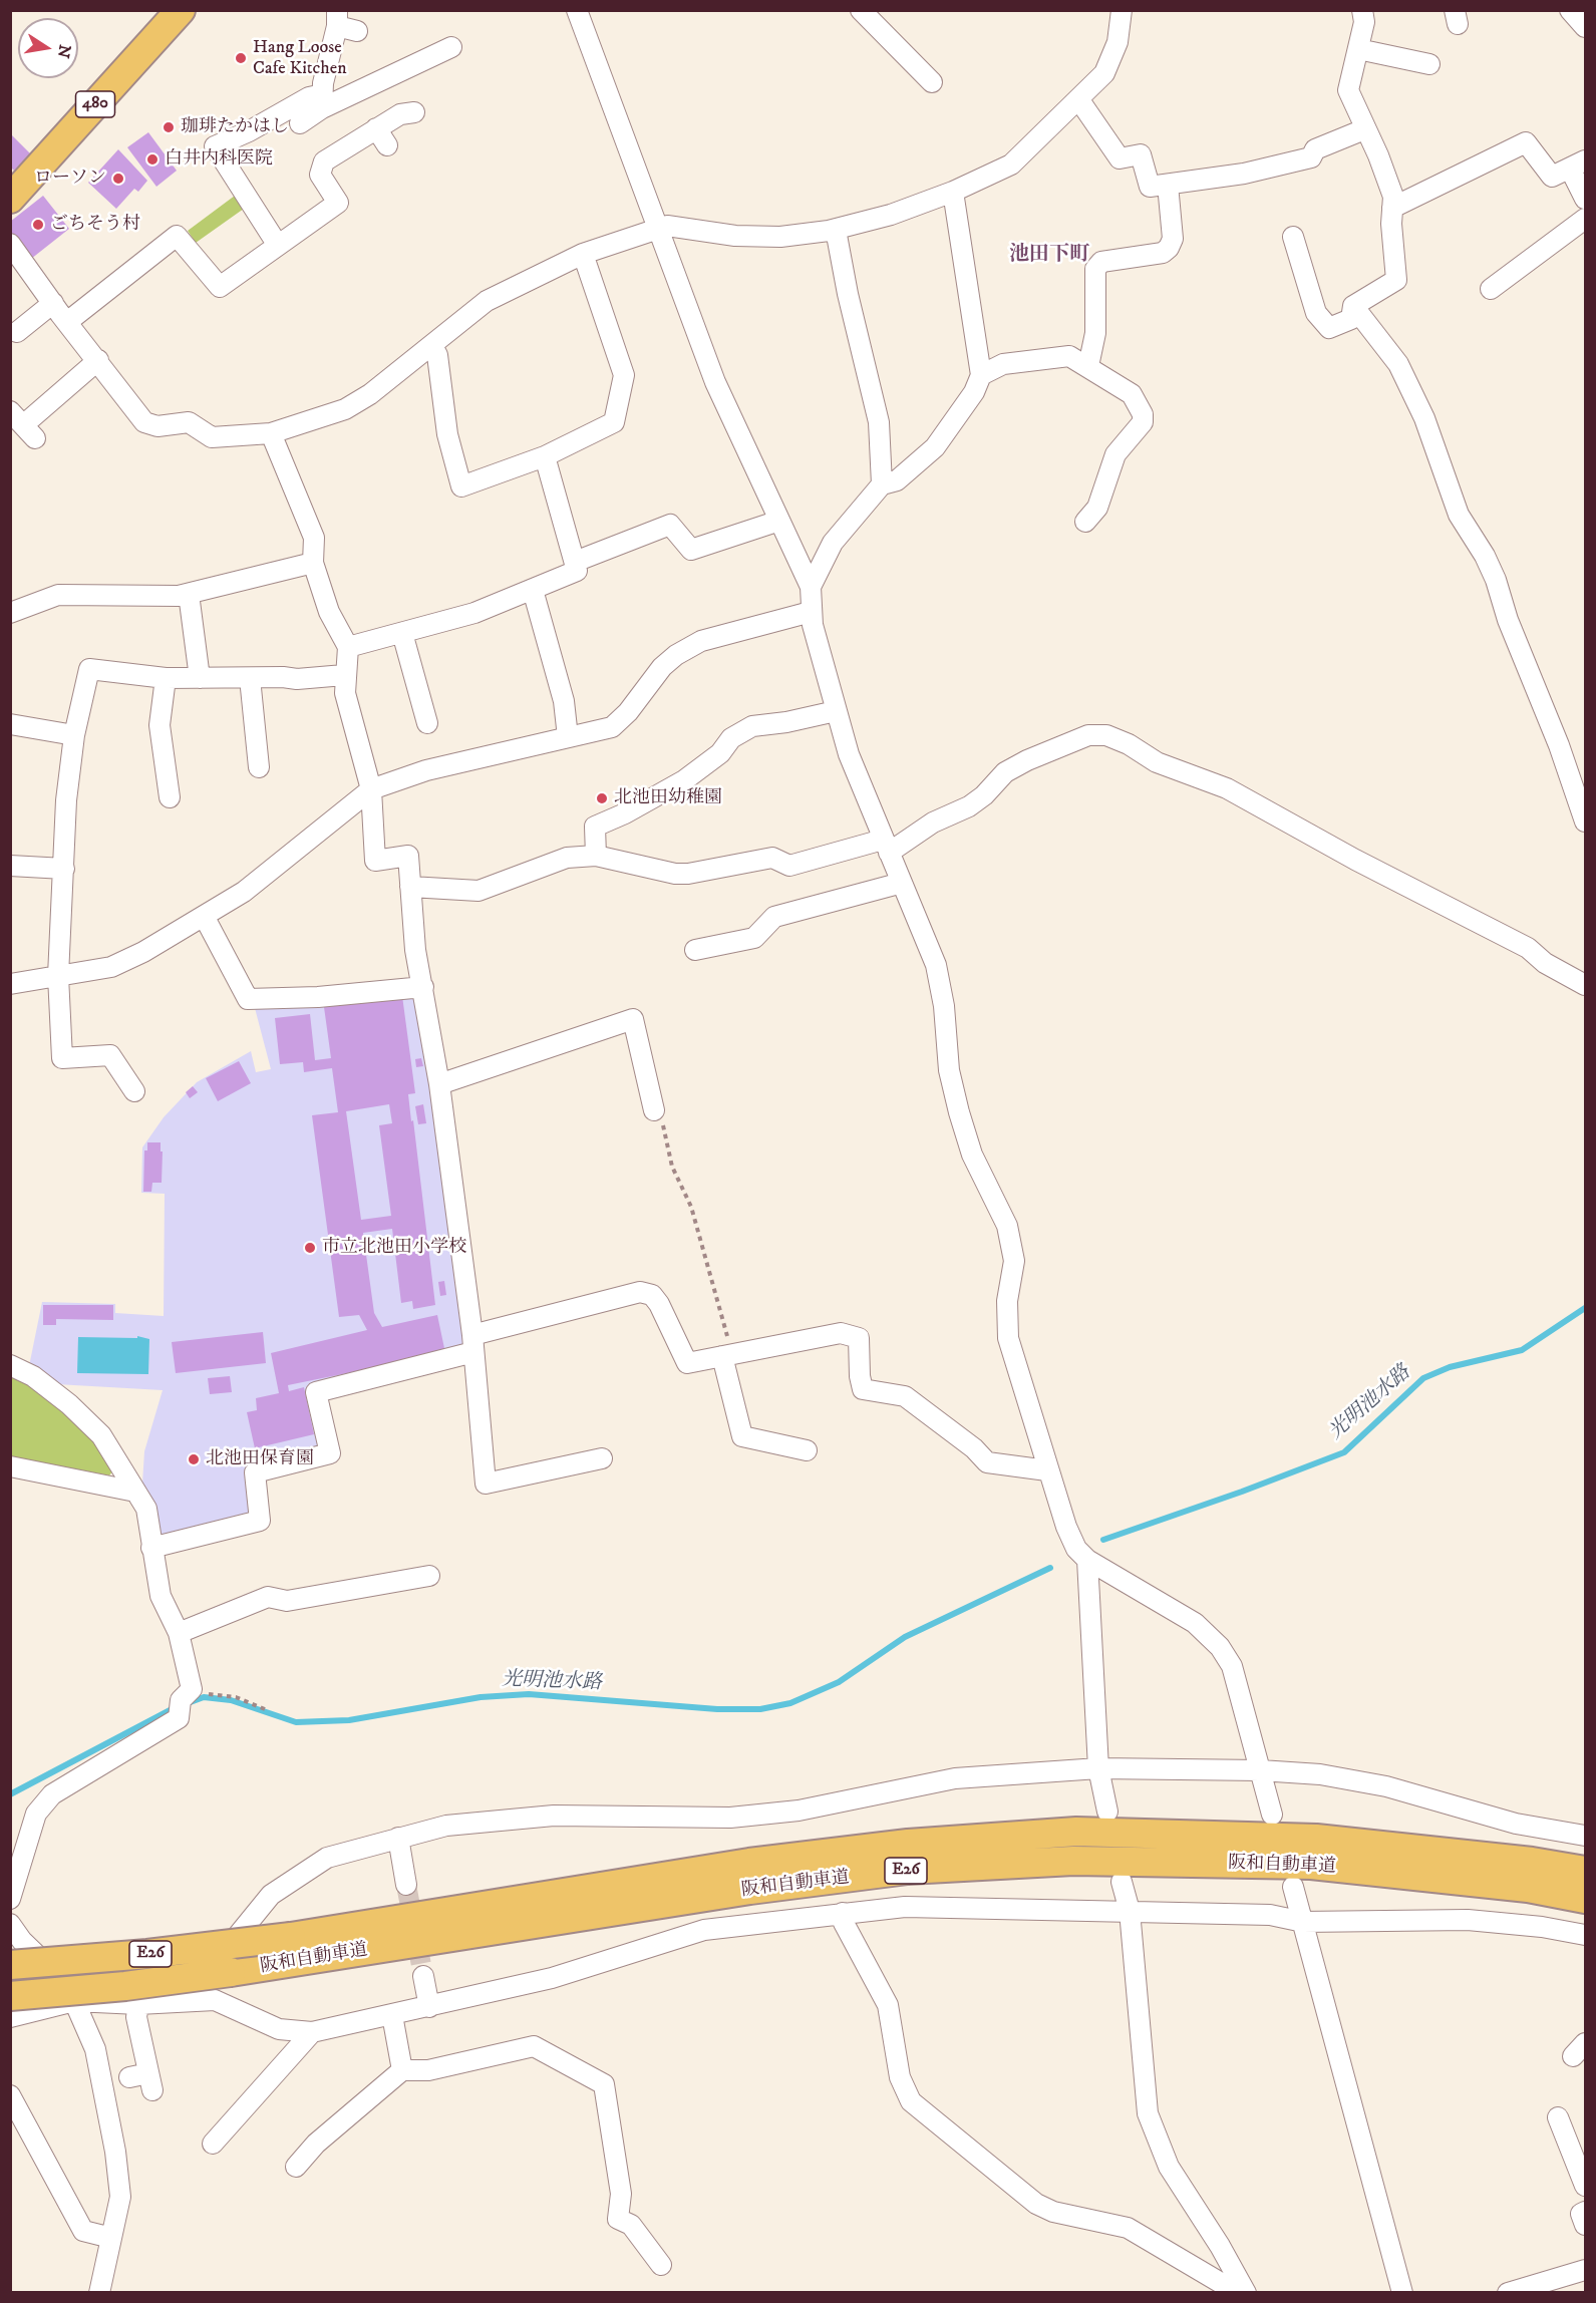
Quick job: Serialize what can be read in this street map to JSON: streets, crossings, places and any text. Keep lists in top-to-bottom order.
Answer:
{
  "streets": {
    "highway": ["480", "阪和自動車道", "E26"]
  },
  "districts": ["池田下町"],
  "water": ["光明池水路"],
  "places": [
    "Hang Loose Cafe Kitchen",
    "珈琲たかはし",
    "白井内科医院",
    "ローソン",
    "ごちそう村",
    "北池田幼稚園",
    "市立北池田小学校",
    "北池田保育園"
  ],
  "north": "right"
}
